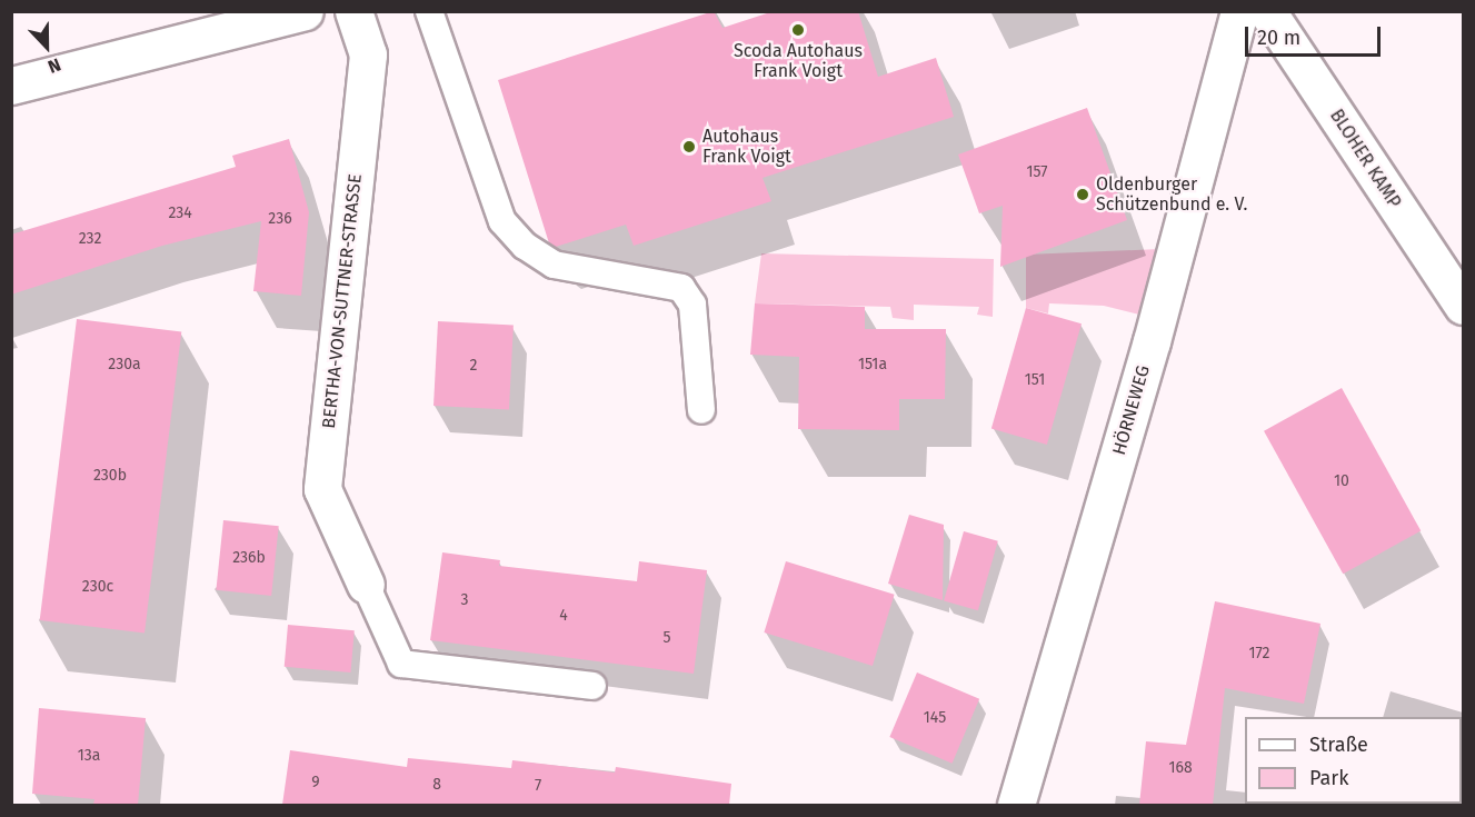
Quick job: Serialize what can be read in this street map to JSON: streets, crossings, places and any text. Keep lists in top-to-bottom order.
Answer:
{
  "streets": {
    "street": ["BLOHER KAMP", "BERTHA-VON-SUTTNER-STRASSE", "HÖRNEWEG"]
  },
  "places": ["Scoda Autohaus Frank Voigt", "Autohaus Frank Voigt", "Oldenburger Schützenbund e. V."],
  "house_numbers": [
    "157",
    "234",
    "236",
    "232",
    "230a",
    "151a",
    "2",
    "151",
    "230b",
    "10",
    "236b",
    "230c",
    "3",
    "4",
    "5",
    "172",
    "145",
    "13a",
    "168",
    "9",
    "8",
    "7"
  ],
  "legend": ["Straße", "Park"],
  "scale_bar": "20 m",
  "north": "bottom"
}
